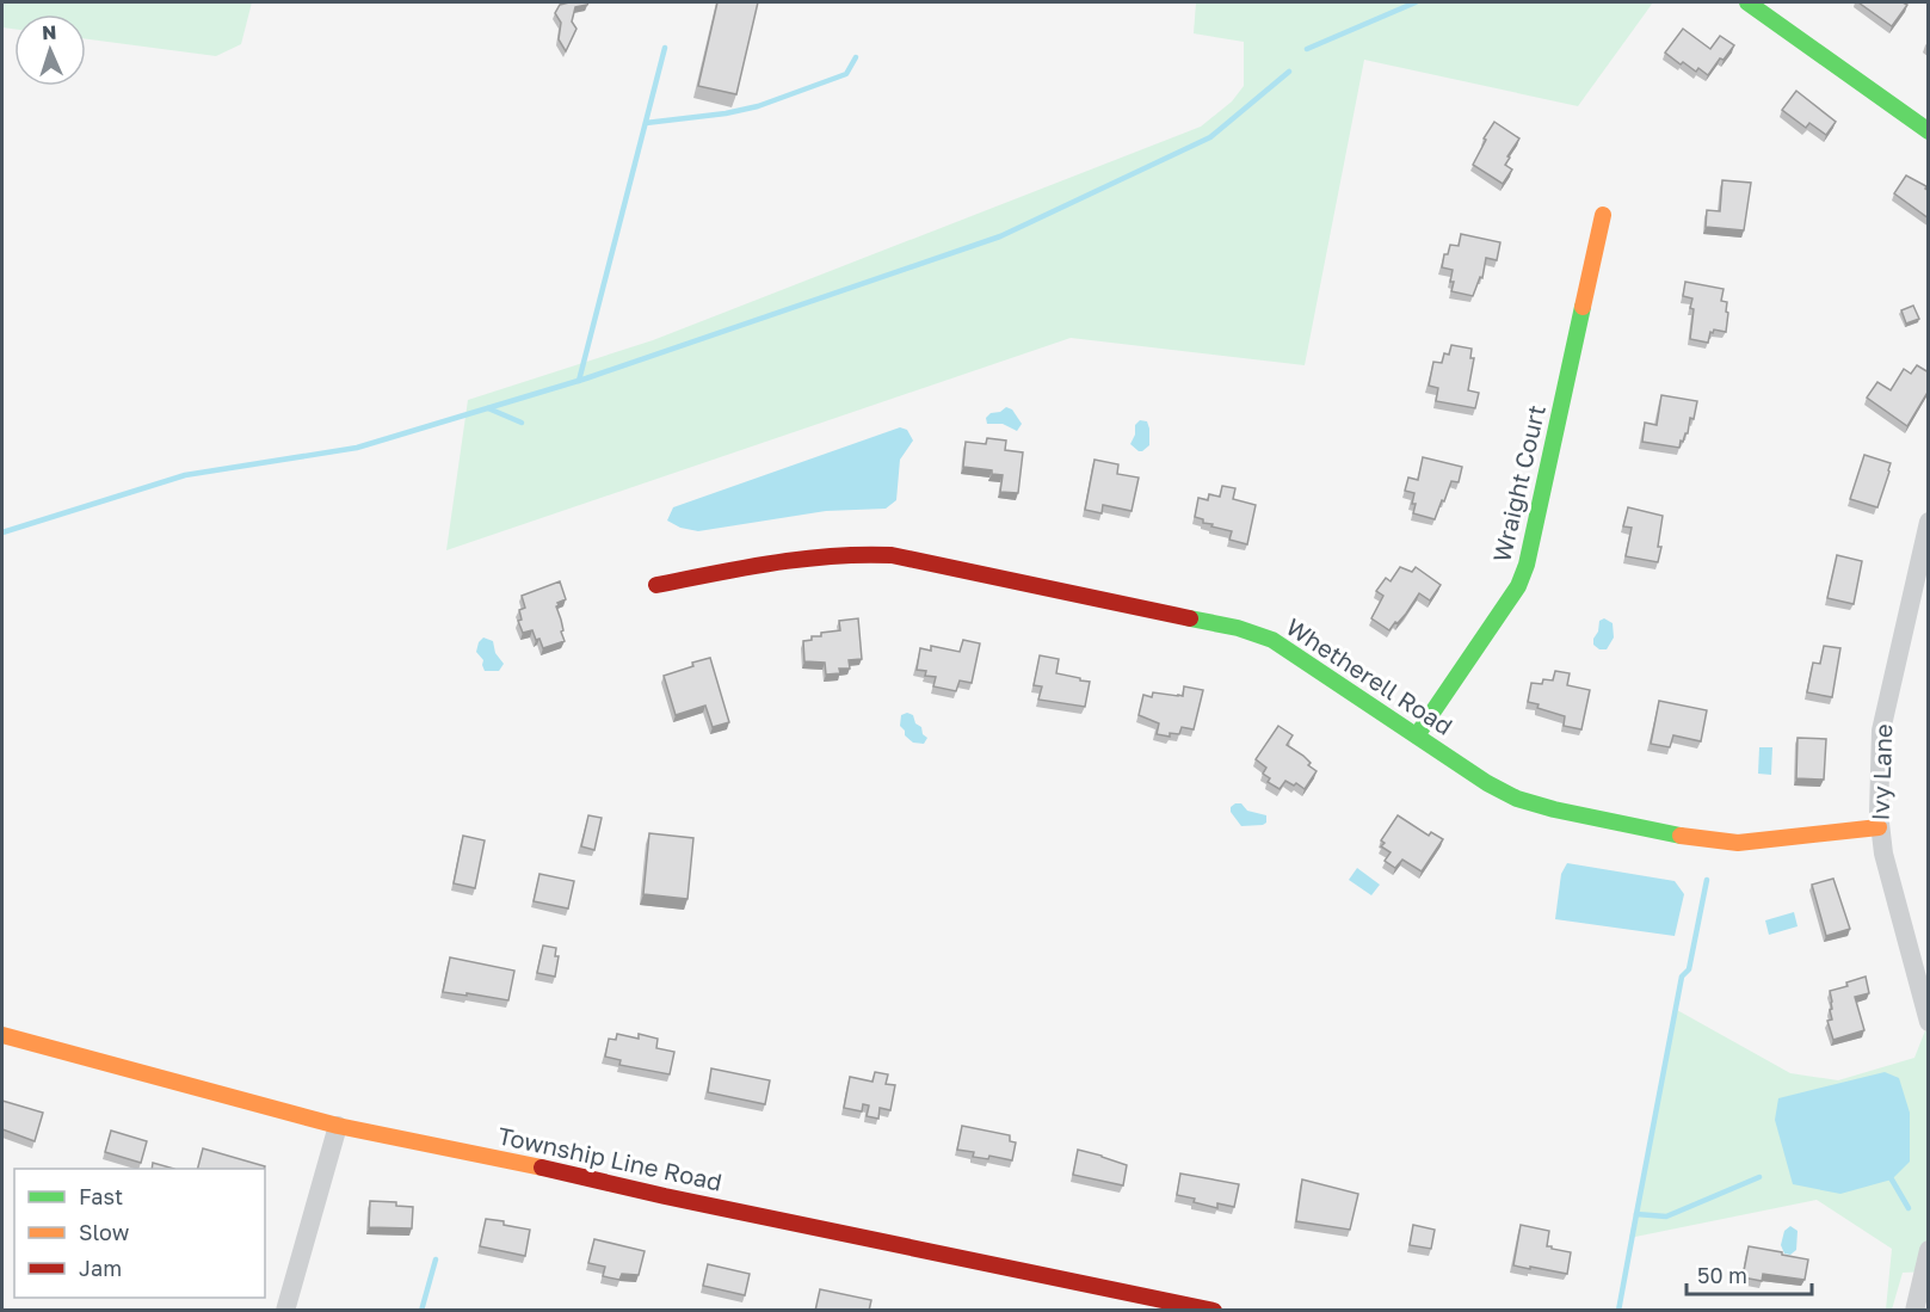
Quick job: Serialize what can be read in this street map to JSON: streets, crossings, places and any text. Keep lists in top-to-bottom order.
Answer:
{
  "streets": {
    "street": [
      "Wraight Court",
      "Whetherell Road",
      "Ivy Lane",
      "Township Line Road"
    ]
  },
  "crossings": [
    ["Wraight Court", "Whetherell Road"],
    ["Whetherell Road", "Ivy Lane"]
  ],
  "legend": ["Fast", "Slow", "Jam"],
  "scale_bar": "50 m",
  "north": "top"
}
